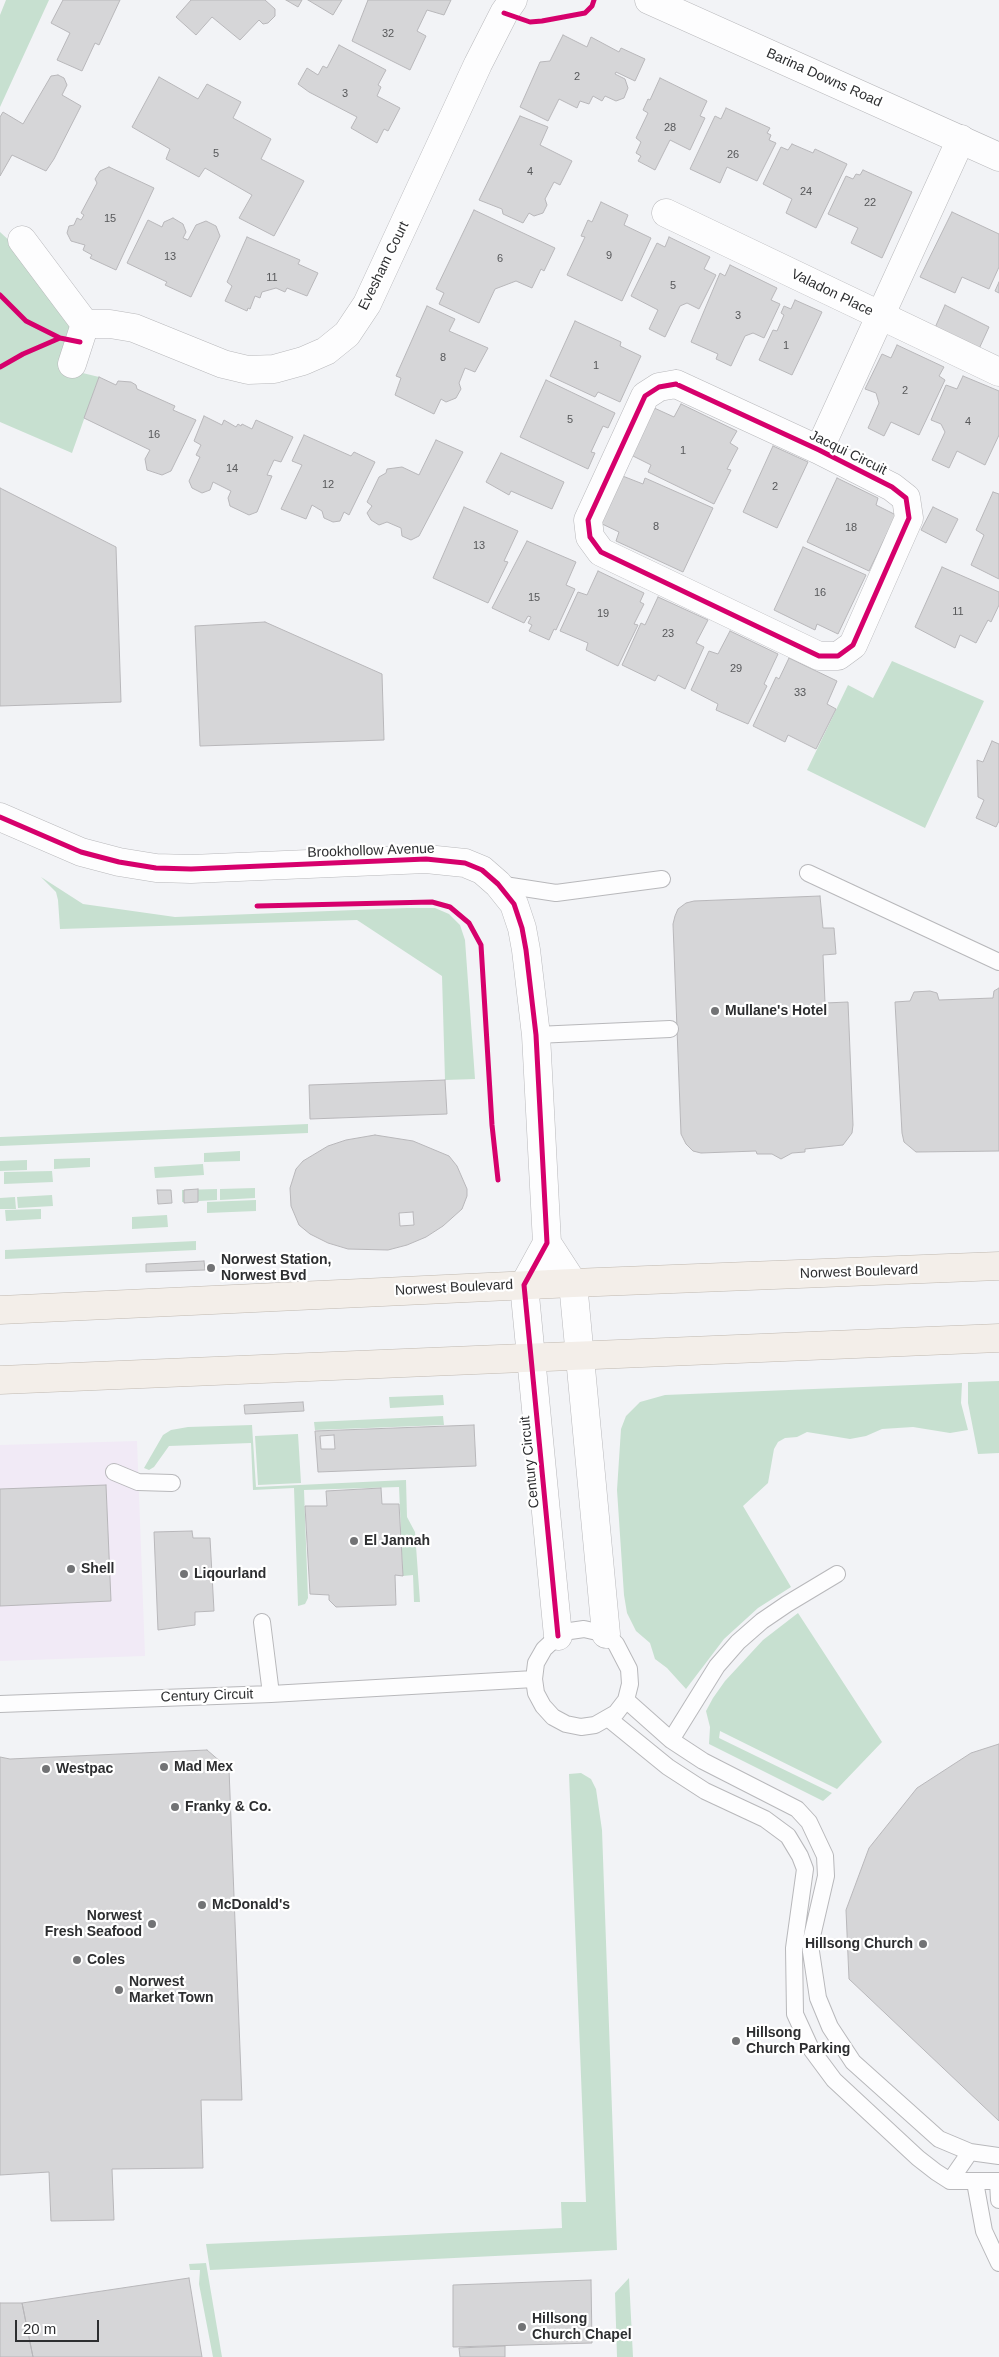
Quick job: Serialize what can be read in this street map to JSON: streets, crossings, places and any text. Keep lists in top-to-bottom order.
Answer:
{
  "streets": {
    "main road": ["Norwest Boulevard"],
    "street": [
      "Barina Downs Road",
      "Evesham Court",
      "Valadon Place",
      "Jacqui Circuit",
      "Brookhollow Avenue",
      "Century Circuit"
    ]
  },
  "crossings": [
    ["Barina Downs Road", "Jacqui Circuit"],
    ["Valadon Place", "Jacqui Circuit"],
    ["Norwest Boulevard", "Century Circuit"]
  ],
  "places": [
    "Mullane's Hotel",
    "Norwest Station, Norwest Bvd",
    "El Jannah",
    "Shell",
    "Liqourland",
    "Mad Mex",
    "Westpac",
    "Franky & Co.",
    "McDonald's",
    "Norwest Fresh Seafood",
    "Hillsong Church",
    "Coles",
    "Norwest Market Town",
    "Hillsong Church Parking",
    "Hillsong Church Chapel"
  ],
  "house_numbers": [
    "32",
    "2",
    "3",
    "28",
    "5",
    "26",
    "4",
    "24",
    "22",
    "15",
    "9",
    "13",
    "6",
    "11",
    "5",
    "3",
    "1",
    "8",
    "1",
    "2",
    "5",
    "4",
    "16",
    "1",
    "14",
    "12",
    "2",
    "8",
    "18",
    "13",
    "16",
    "15",
    "11",
    "19",
    "23",
    "29",
    "33"
  ],
  "scale_bar": "20 m"
}
